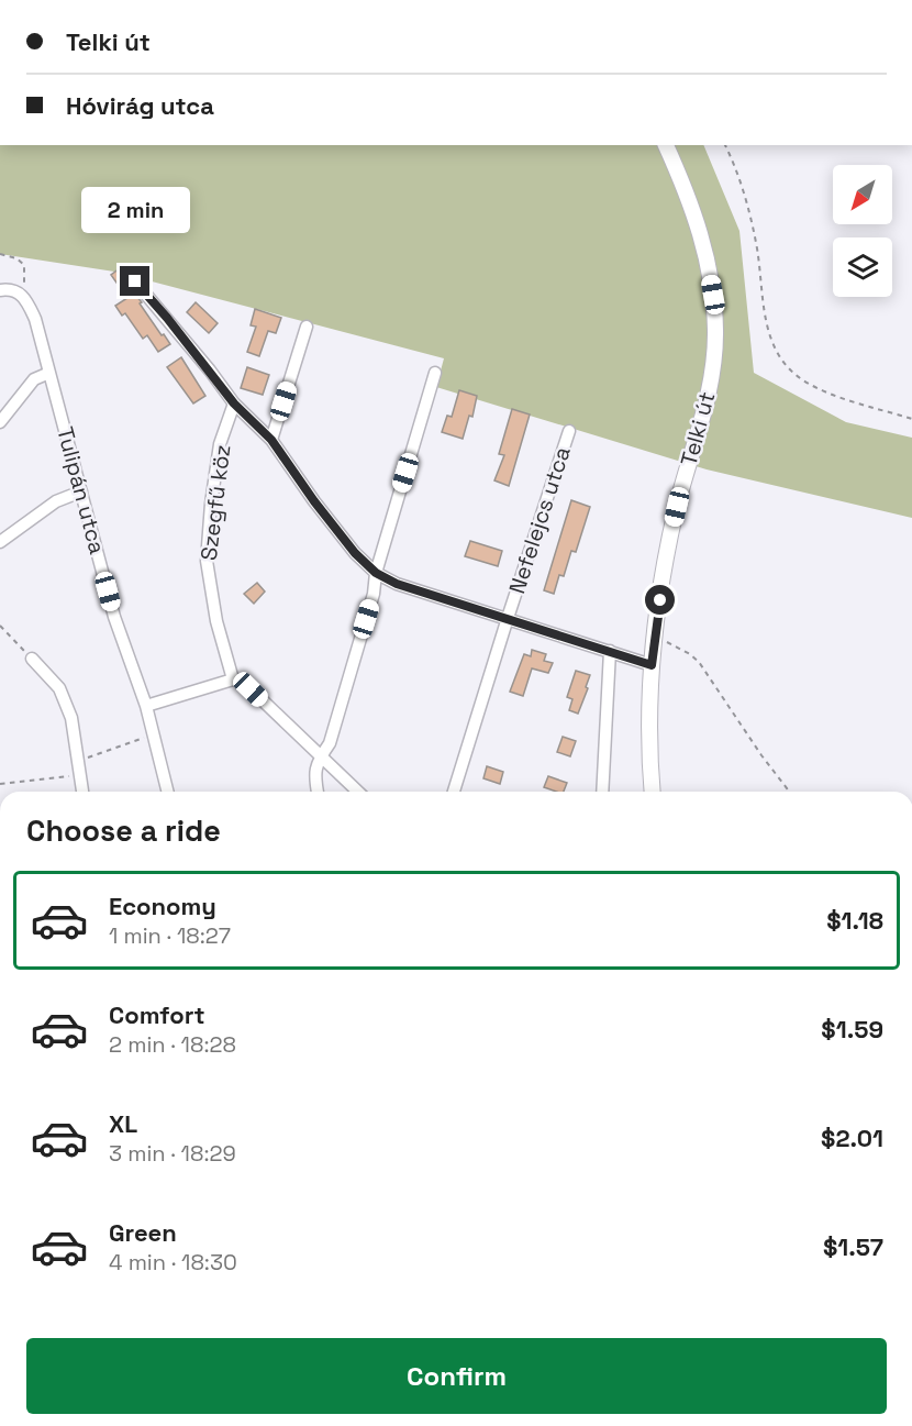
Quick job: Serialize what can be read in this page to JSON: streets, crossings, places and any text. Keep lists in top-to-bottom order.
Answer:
{
  "streets": {
    "main road": ["Telki út"],
    "street": ["Tulipán utca", "Szegfű köz", "Nefelejcs utca"]
  },
  "north": "bottom left",
  "page": {
    "banner": ["Telki út", "Hóvirág utca"],
    "bubble": "2 min",
    "heading": "Choose a ride",
    "list": [
      {
        "name": "Economy",
        "note": "1 min · 18:27",
        "value": "$1.18"
      },
      {
        "name": "Comfort",
        "note": "2 min · 18:28",
        "value": "$1.59"
      },
      {
        "name": "XL",
        "note": "3 min · 18:29",
        "value": "$2.01"
      },
      {
        "name": "Green",
        "note": "4 min · 18:30",
        "value": "$1.57"
      }
    ],
    "buttons": "Confirm"
  }
}
